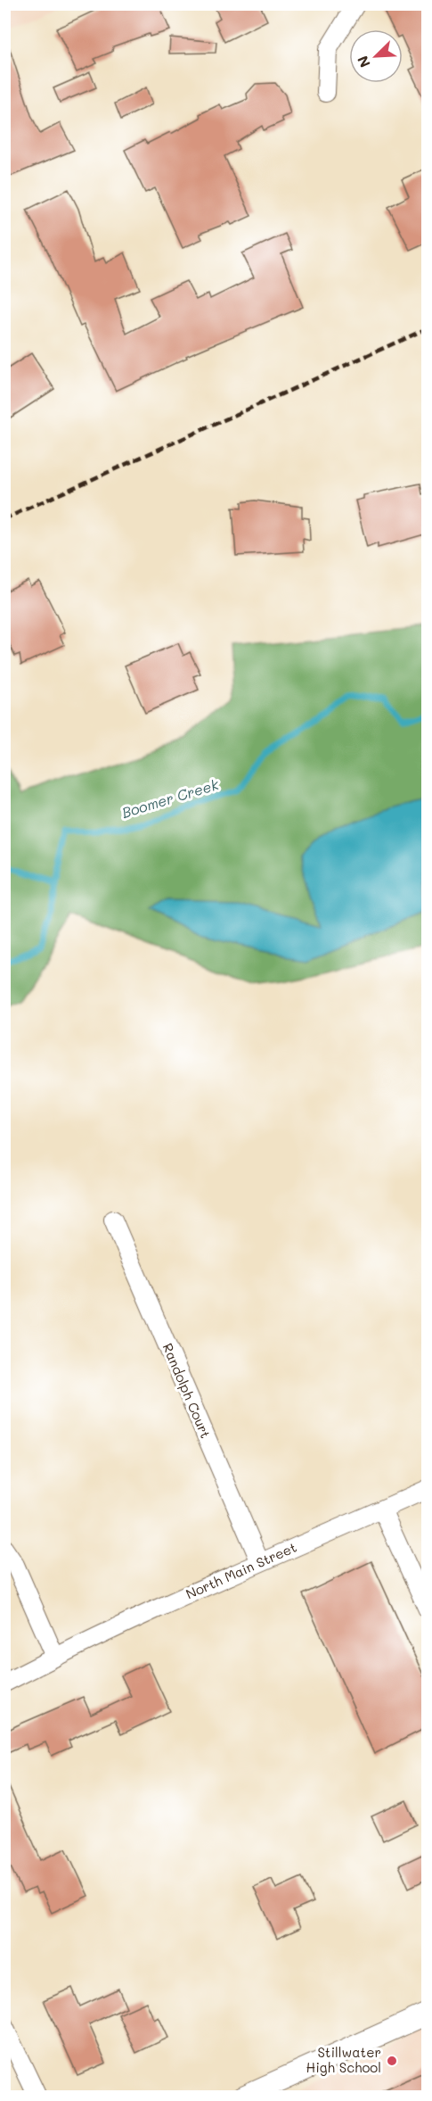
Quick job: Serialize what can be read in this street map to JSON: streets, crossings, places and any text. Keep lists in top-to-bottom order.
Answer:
{
  "streets": {
    "street": ["Randolph Court", "North Main Street"]
  },
  "crossings": [
    ["Randolph Court", "North Main Street"]
  ],
  "water": ["Boomer Creek"],
  "places": ["Stillwater High School"],
  "north": "bottom left"
}
